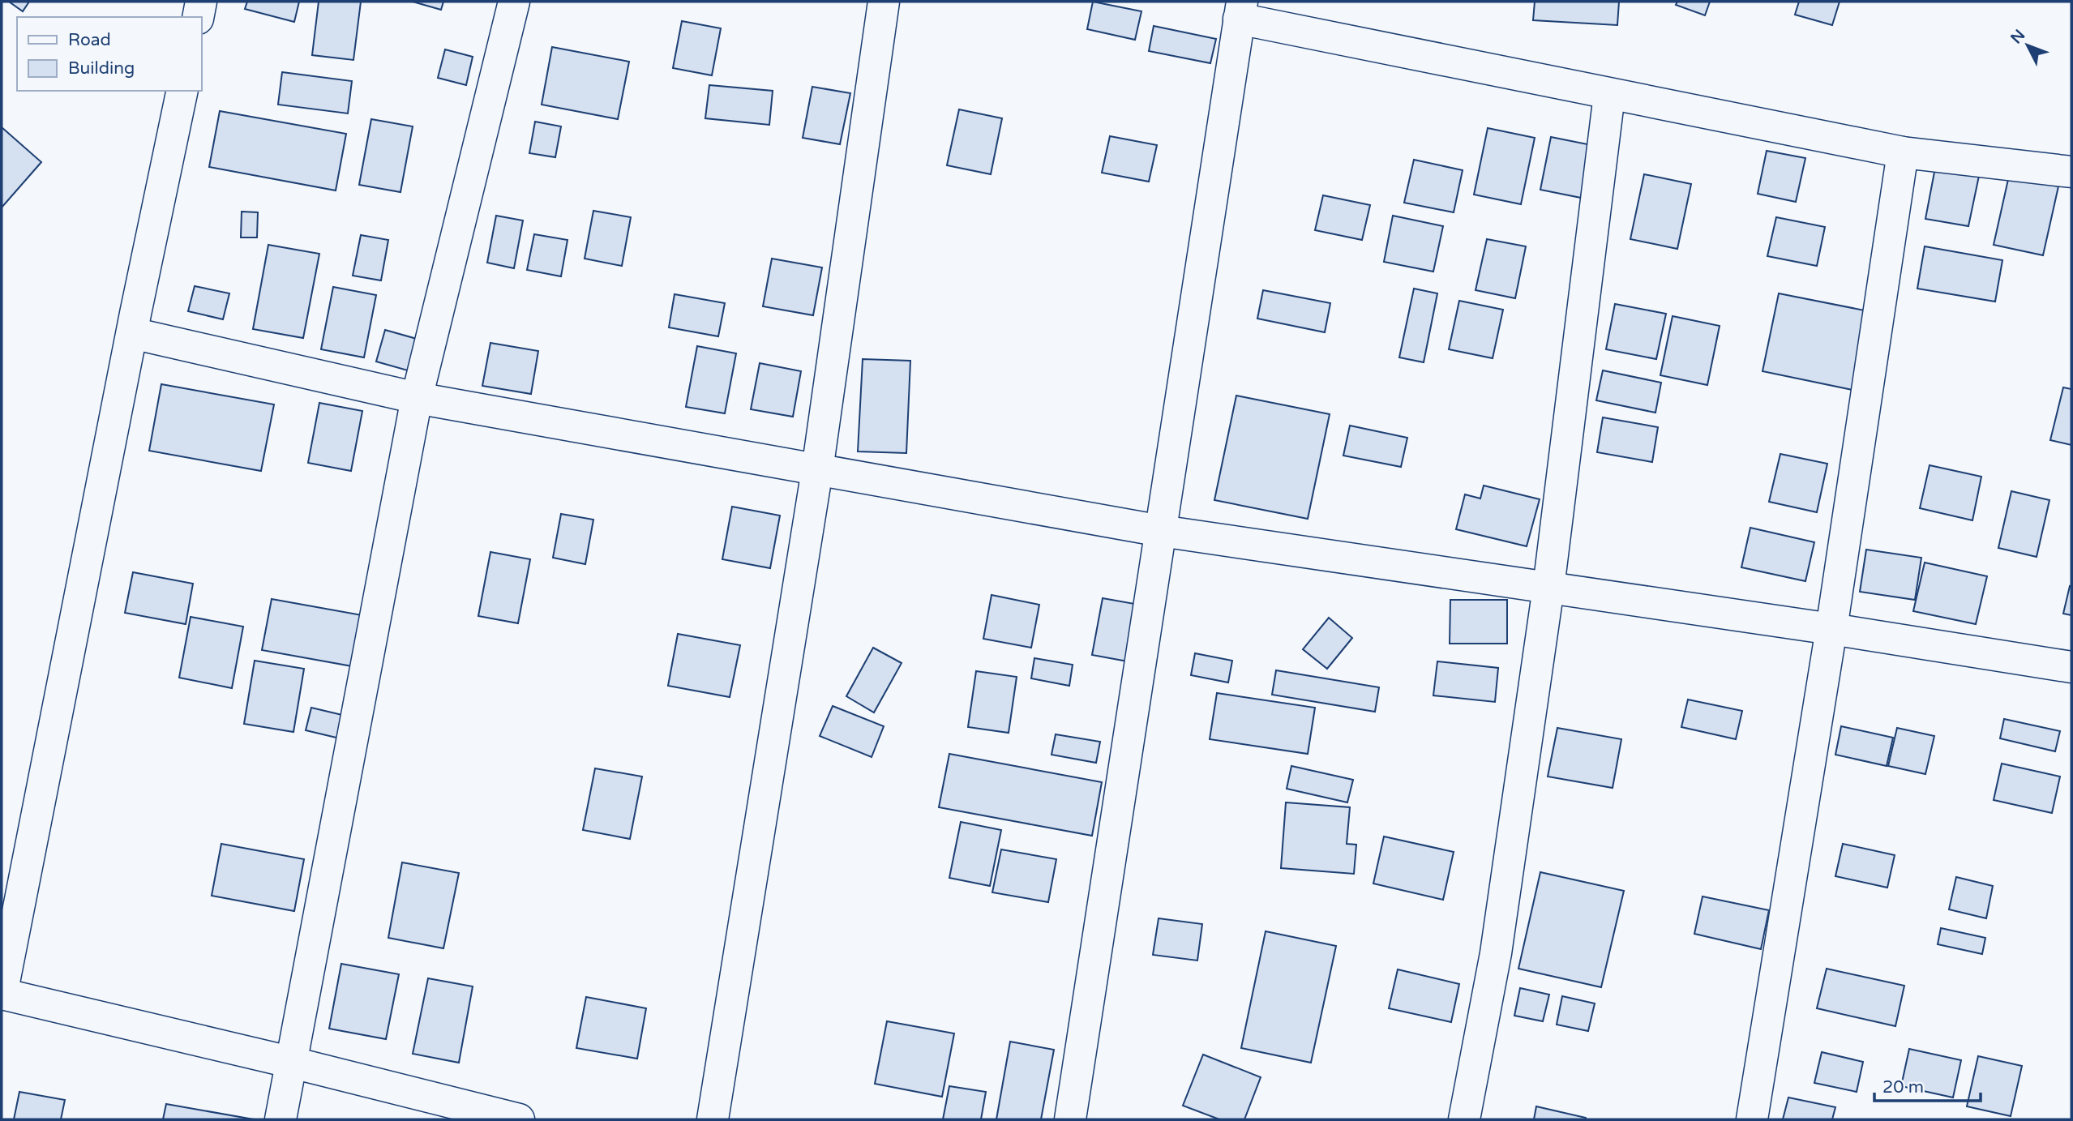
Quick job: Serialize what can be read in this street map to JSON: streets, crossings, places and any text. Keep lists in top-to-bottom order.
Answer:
{
  "legend": ["Road", "Building"],
  "scale_bar": "20 m",
  "north": "top left"
}
